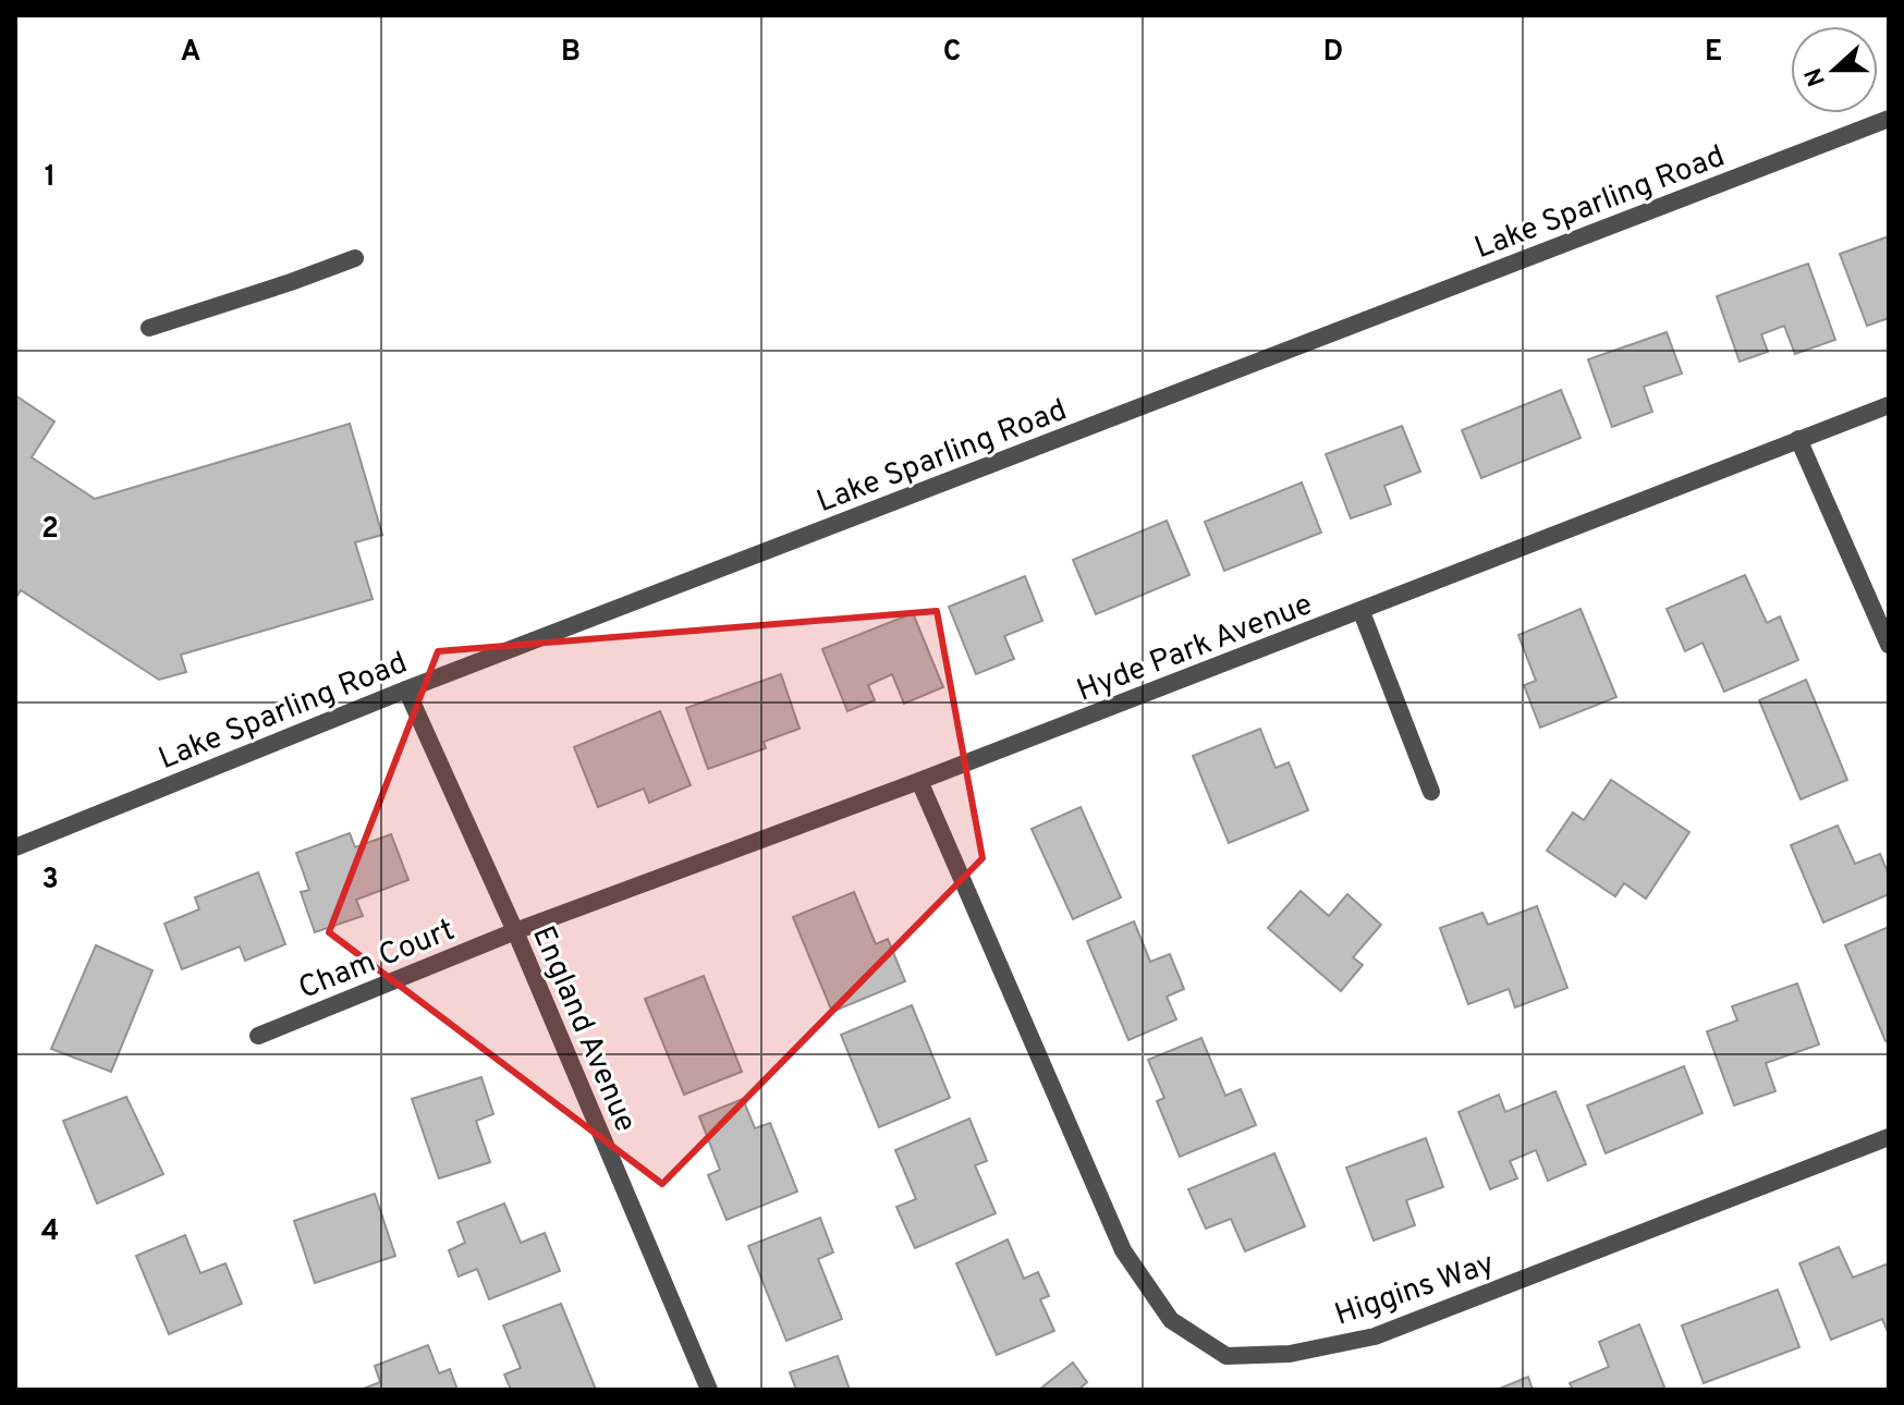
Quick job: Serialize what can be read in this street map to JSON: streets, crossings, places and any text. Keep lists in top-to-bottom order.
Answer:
{
  "streets": {
    "street": [
      "Lake Sparling Road",
      "Hyde Park Avenue",
      "Cham Court",
      "England Avenue",
      "Higgins Way"
    ]
  },
  "crossings": [
    ["Lake Sparling Road", "England Avenue"],
    ["Hyde Park Avenue", "Cham Court"],
    ["Hyde Park Avenue", "England Avenue"],
    ["Hyde Park Avenue", "Higgins Way"],
    ["Cham Court", "England Avenue"]
  ],
  "north": "left",
  "grid": {
    "columns": [
      "A",
      "B",
      "C",
      "D",
      "E"
    ],
    "rows": [
      "1",
      "2",
      "3",
      "4"
    ]
  }
}
